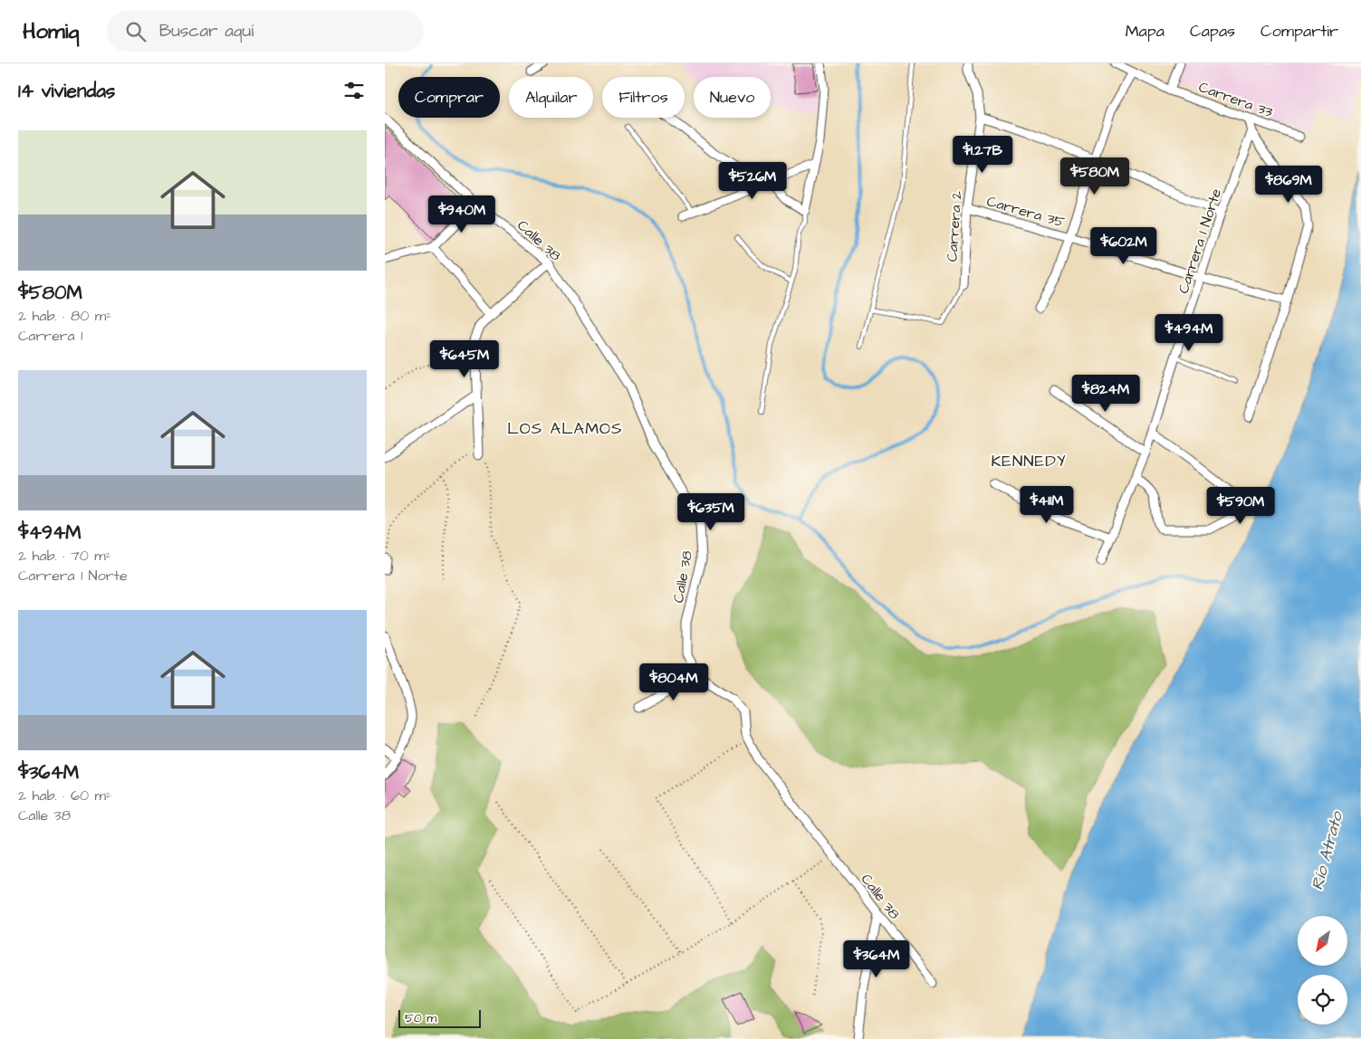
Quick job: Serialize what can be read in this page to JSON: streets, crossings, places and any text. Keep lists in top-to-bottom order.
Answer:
{
  "streets": {
    "street": [
      "Carrera 33",
      "Carrera 35",
      "Carrera 2",
      "Calle 38",
      "Carrera 1 Norte"
    ]
  },
  "crossings": [
    ["Carrera 35", "Carrera 2"],
    ["Carrera 35", "Carrera 1 Norte"]
  ],
  "districts": ["LOS ALAMOS", "KENNEDY"],
  "water": ["Río Atrato"],
  "scale_bar": "50 m",
  "north": "bottom left",
  "page": {
    "header": "Homiq",
    "search": "Buscar aquí",
    "nav": ["Mapa", "Capas", "Compartir"],
    "heading": "14 viviendas",
    "chip": [
      "Comprar",
      "Alquilar",
      "Filtros",
      "Nuevo"
    ],
    "list": [
      {
        "name": "$580M",
        "note": "2 hab. · 80 m² · Carrera 1"
      },
      {
        "name": "$494M",
        "note": "2 hab. · 70 m² · Carrera 1 Norte"
      },
      {
        "name": "$364M",
        "note": "2 hab. · 60 m² · Calle 38"
      }
    ],
    "price": [
      "$1.27B",
      "$580M",
      "$526M",
      "$869M",
      "$940M",
      "$602M",
      "$494M",
      "$645M",
      "$824M",
      "$411M",
      "$590M",
      "$635M",
      "$804M",
      "$364M"
    ],
    "scale": "50 m"
  }
}
